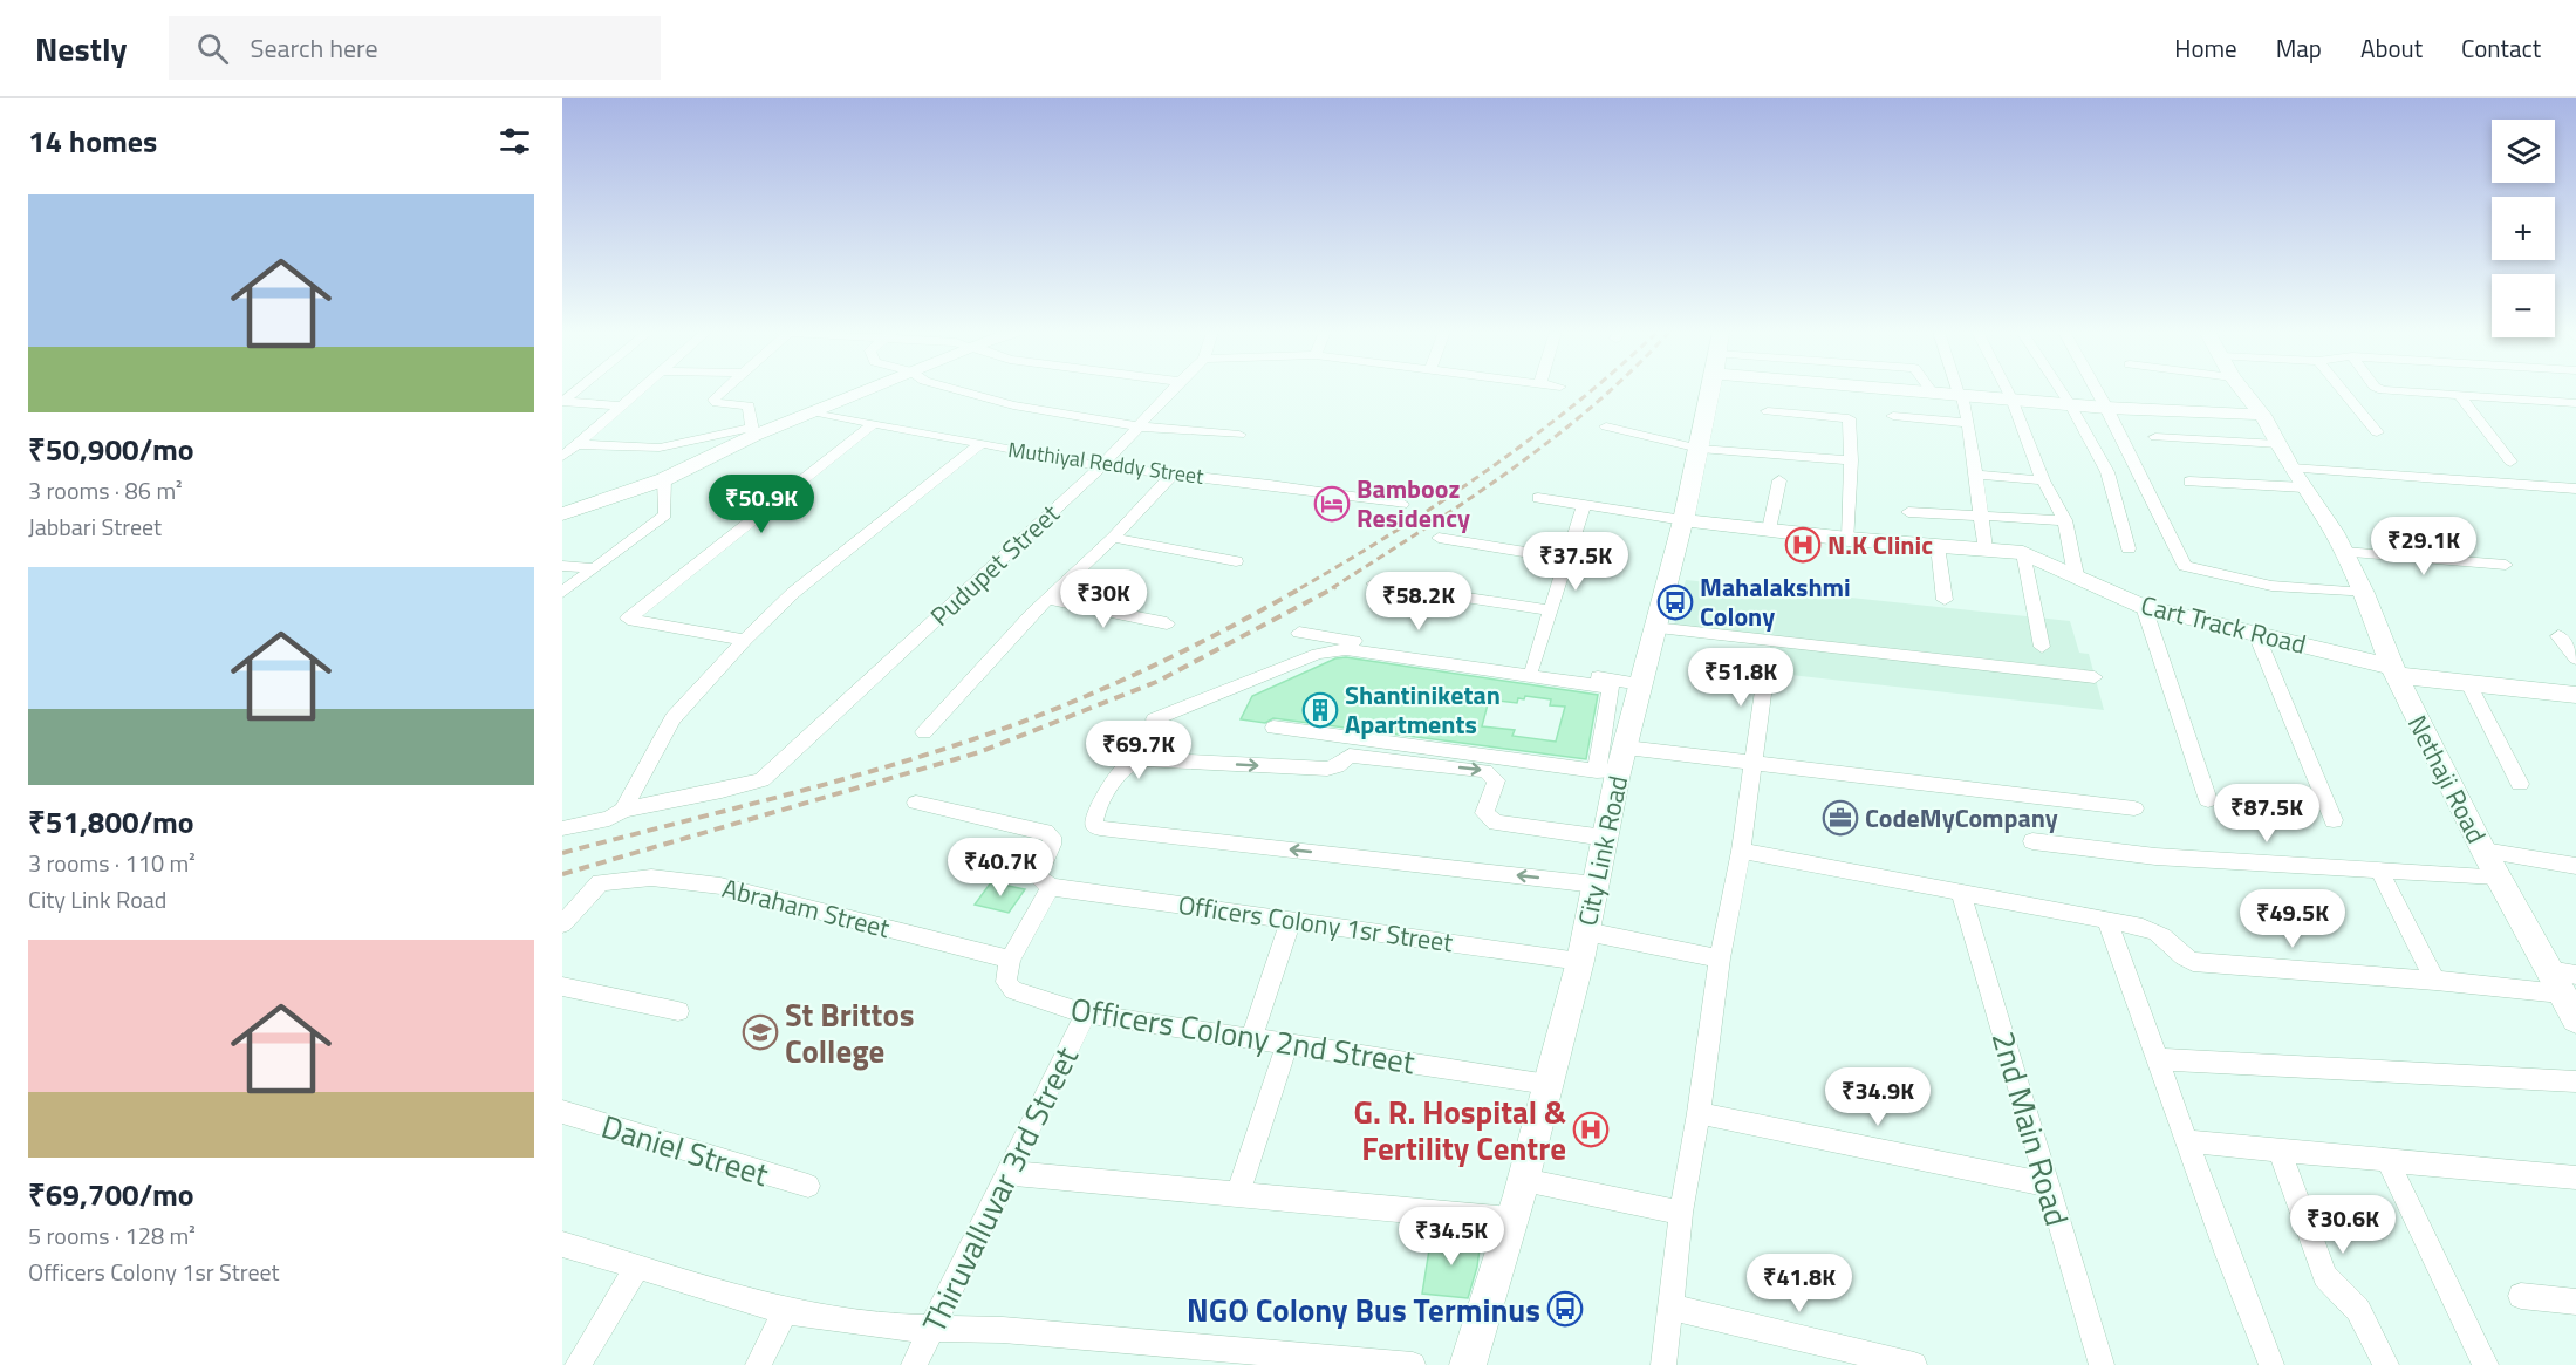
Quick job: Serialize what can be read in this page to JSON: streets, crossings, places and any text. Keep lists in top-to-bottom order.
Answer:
{
  "streets": {
    "street": [
      "Muthiyal Reddy Street",
      "Pudupet Street",
      "Cart Track Road",
      "Nethaji Road",
      "City Link Road",
      "Abraham Street",
      "Officers Colony 1sr Street",
      "Officers Colony 2nd Street",
      "2nd Main Road",
      "Daniel Street",
      "Thiruvalluvar 3rd Street"
    ]
  },
  "crossings": [
    ["Muthiyal Reddy Street", "Pudupet Street"],
    ["Cart Track Road", "Nethaji Road"],
    ["Cart Track Road", "City Link Road"],
    ["City Link Road", "Officers Colony 1sr Street"],
    ["City Link Road", "Officers Colony 2nd Street"],
    ["Abraham Street", "Officers Colony 2nd Street"],
    ["Officers Colony 2nd Street", "Thiruvalluvar 3rd Street"]
  ],
  "places": {
    "hotel": ["Bambooz Residency"],
    "hospital": ["N.K Clinic", "G. R. Hospital & Fertility Centre"],
    "bus stop": ["Mahalakshmi Colony", "NGO Colony Bus Terminus"],
    "building": ["Shantiniketan Apartments"],
    "office": ["CodeMyCompany"],
    "school or university": ["St Brittos College"]
  },
  "page": {
    "header": "Nestly",
    "search": "Search here",
    "nav": [
      "Home",
      "Map",
      "About",
      "Contact"
    ],
    "heading": "14 homes",
    "map_buttons": ["+", "−"],
    "list": [
      {
        "name": "₹50,900/mo",
        "note": "3 rooms · 86 m² · Jabbari Street"
      },
      {
        "name": "₹51,800/mo",
        "note": "3 rooms · 110 m² · City Link Road"
      },
      {
        "name": "₹69,700/mo",
        "note": "5 rooms · 128 m² · Officers Colony 1sr Street"
      }
    ],
    "price": [
      "₹50.9K",
      "₹29.1K",
      "₹37.5K",
      "₹30K",
      "₹58.2K",
      "₹51.8K",
      "₹69.7K",
      "₹87.5K",
      "₹40.7K",
      "₹49.5K",
      "₹34.9K",
      "₹30.6K",
      "₹34.5K",
      "₹41.8K"
    ]
  }
}
